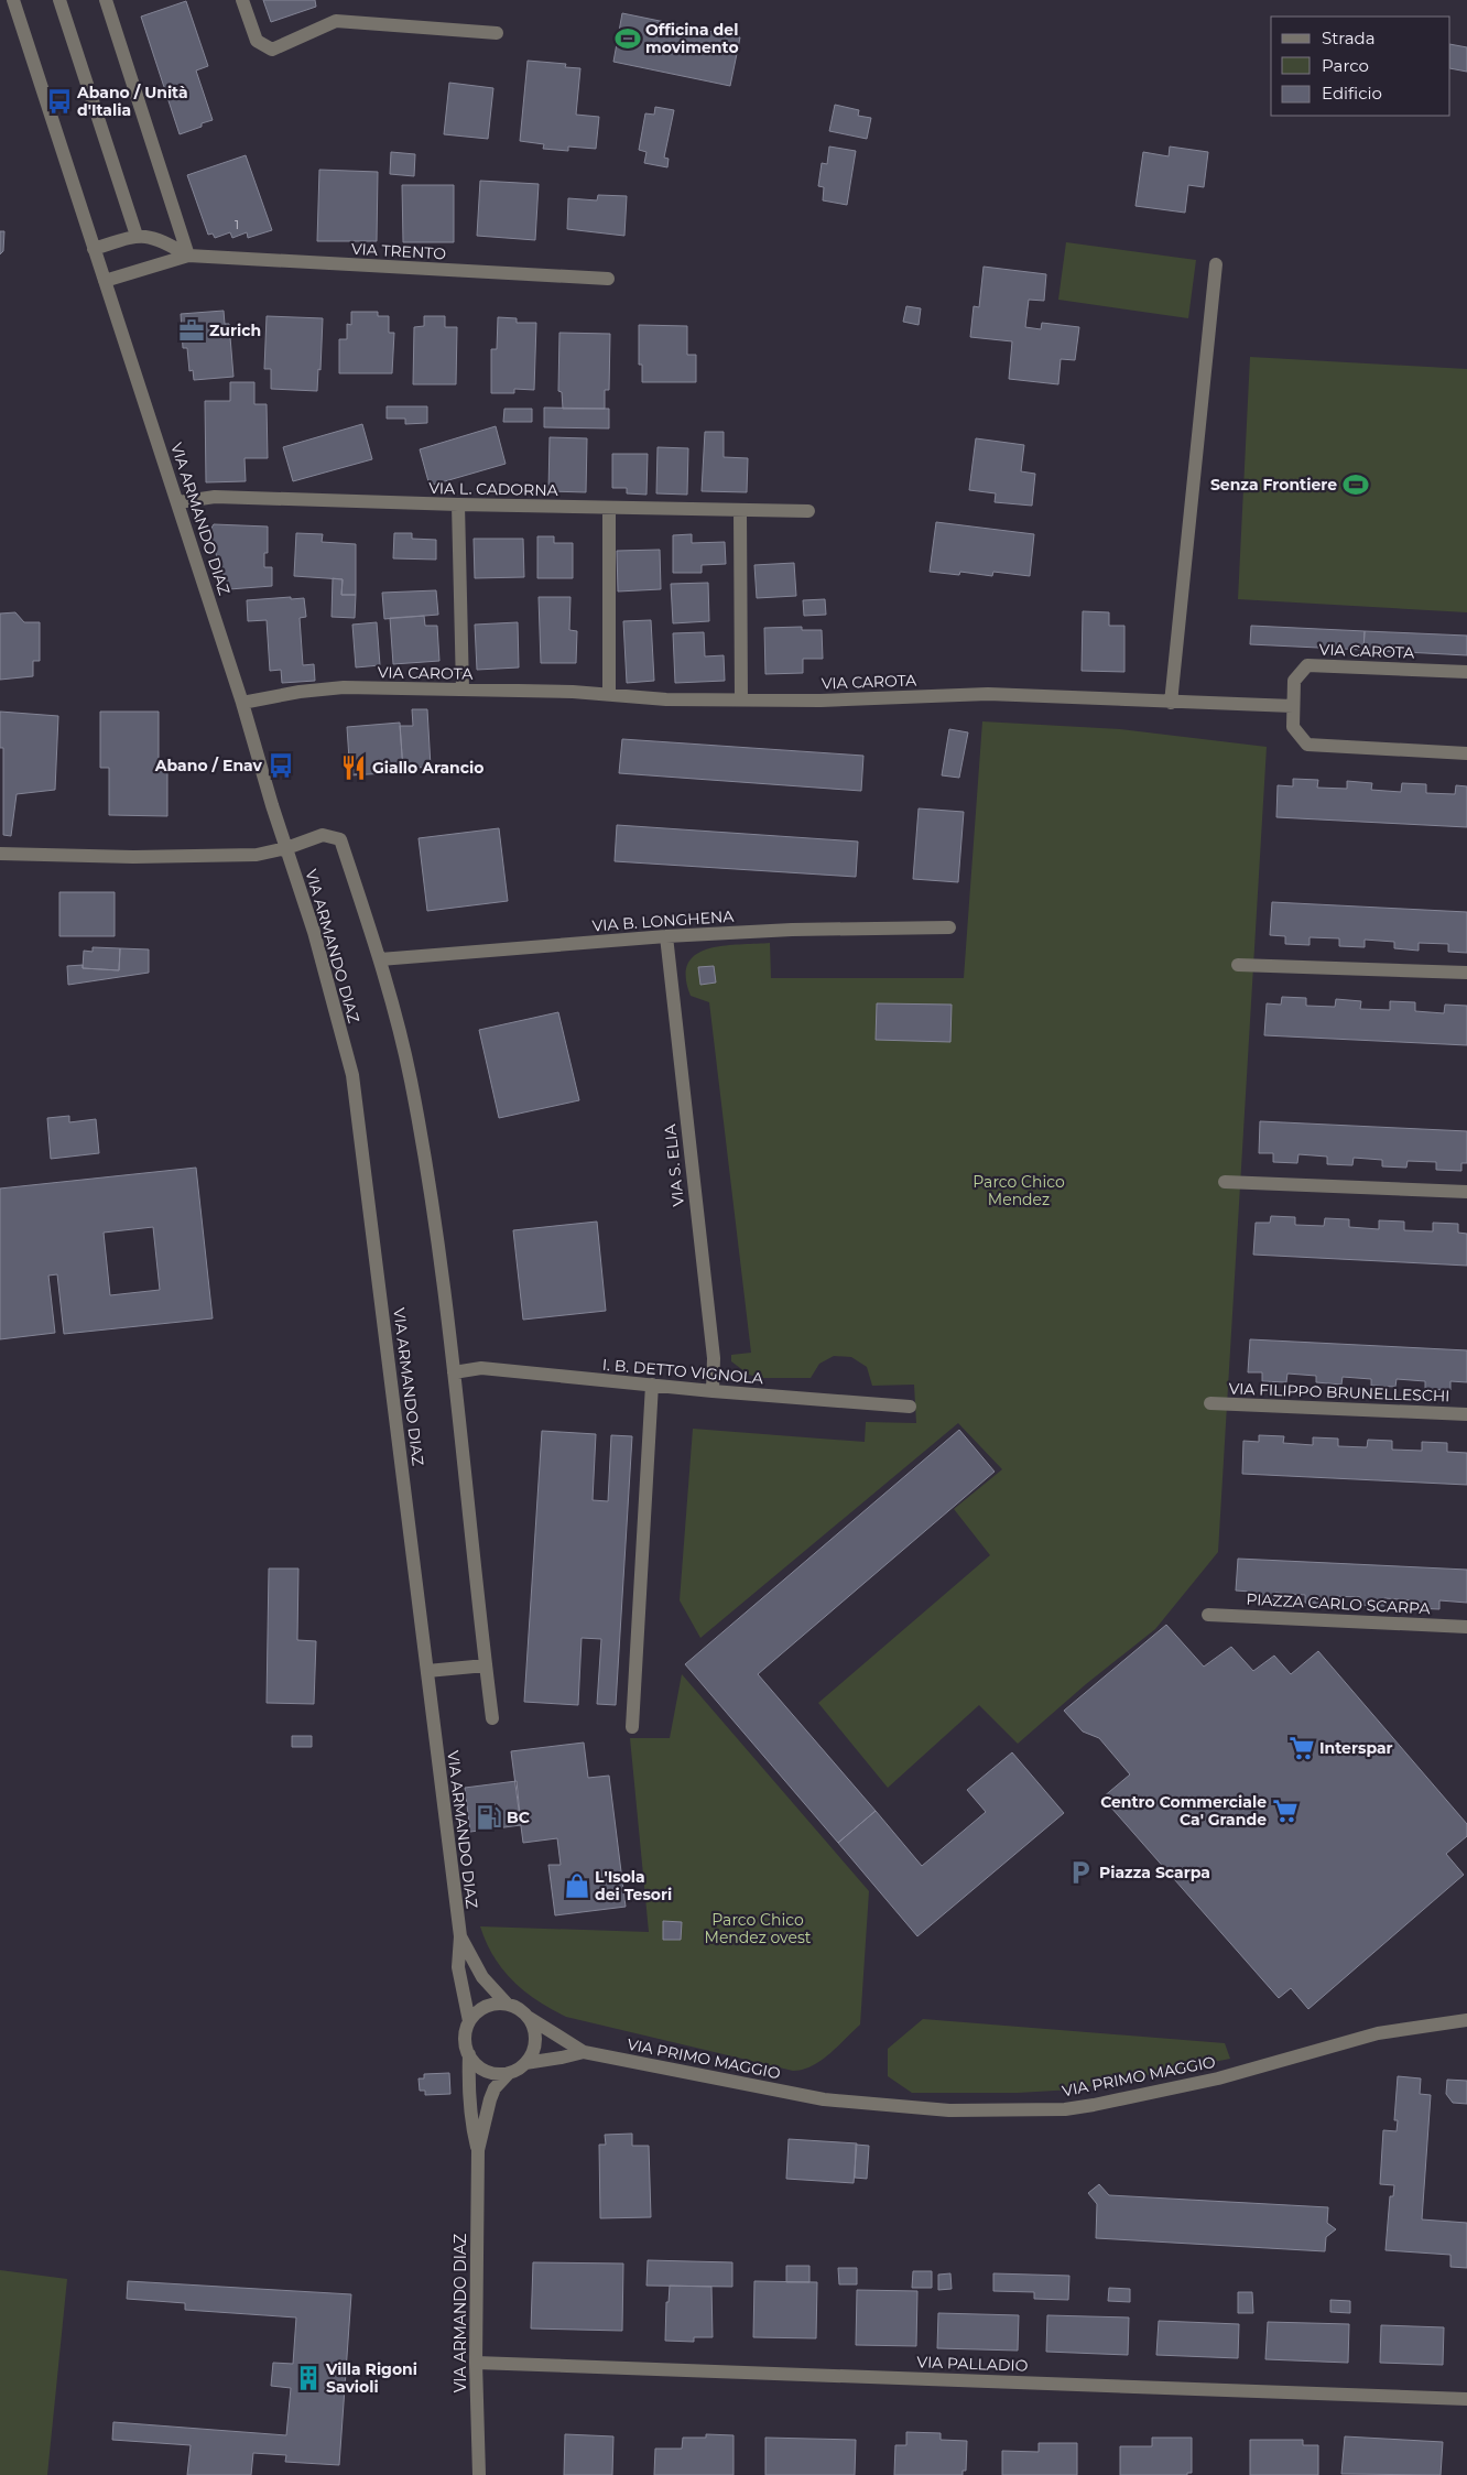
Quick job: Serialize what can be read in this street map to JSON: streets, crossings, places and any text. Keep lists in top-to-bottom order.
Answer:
{
  "streets": {
    "street": [
      "VIA TRENTO",
      "VIA L. CADORNA",
      "VIA ARMANDO DIAZ",
      "VIA CAROTA",
      "VIA B. LONGHENA",
      "VIA S. ELIA",
      "I. B. DETTO VIGNOLA",
      "VIA FILIPPO BRUNELLESCHI",
      "PIAZZA CARLO SCARPA",
      "VIA PRIMO MAGGIO",
      "VIA PALLADIO"
    ]
  },
  "crossings": [
    ["VIA L. CADORNA", "VIA ARMANDO DIAZ"],
    ["VIA ARMANDO DIAZ", "VIA CAROTA"],
    ["VIA ARMANDO DIAZ", "VIA PRIMO MAGGIO"],
    ["VIA ARMANDO DIAZ", "VIA PALLADIO"],
    ["VIA B. LONGHENA", "VIA S. ELIA"],
    ["VIA S. ELIA", "I. B. DETTO VIGNOLA"]
  ],
  "parks": ["Parco Chico Mendez", "Parco Chico Mendez ovest"],
  "places": {
    "sports": ["Officina del movimento", "Senza Frontiere"],
    "bus stop": ["Abano / Unità d'Italia", "Abano / Enav"],
    "office": ["Zurich"],
    "restaurant": ["Giallo Arancio"],
    "supermarket": ["Interspar", "Centro Commerciale Ca' Grande"],
    "fuel station": ["BC"],
    "parking": ["Piazza Scarpa"],
    "shop": ["L'Isola dei Tesori"],
    "building": ["Villa Rigoni Savioli"]
  },
  "house_numbers": ["1"],
  "legend": ["Strada", "Parco", "Edificio"]
}
